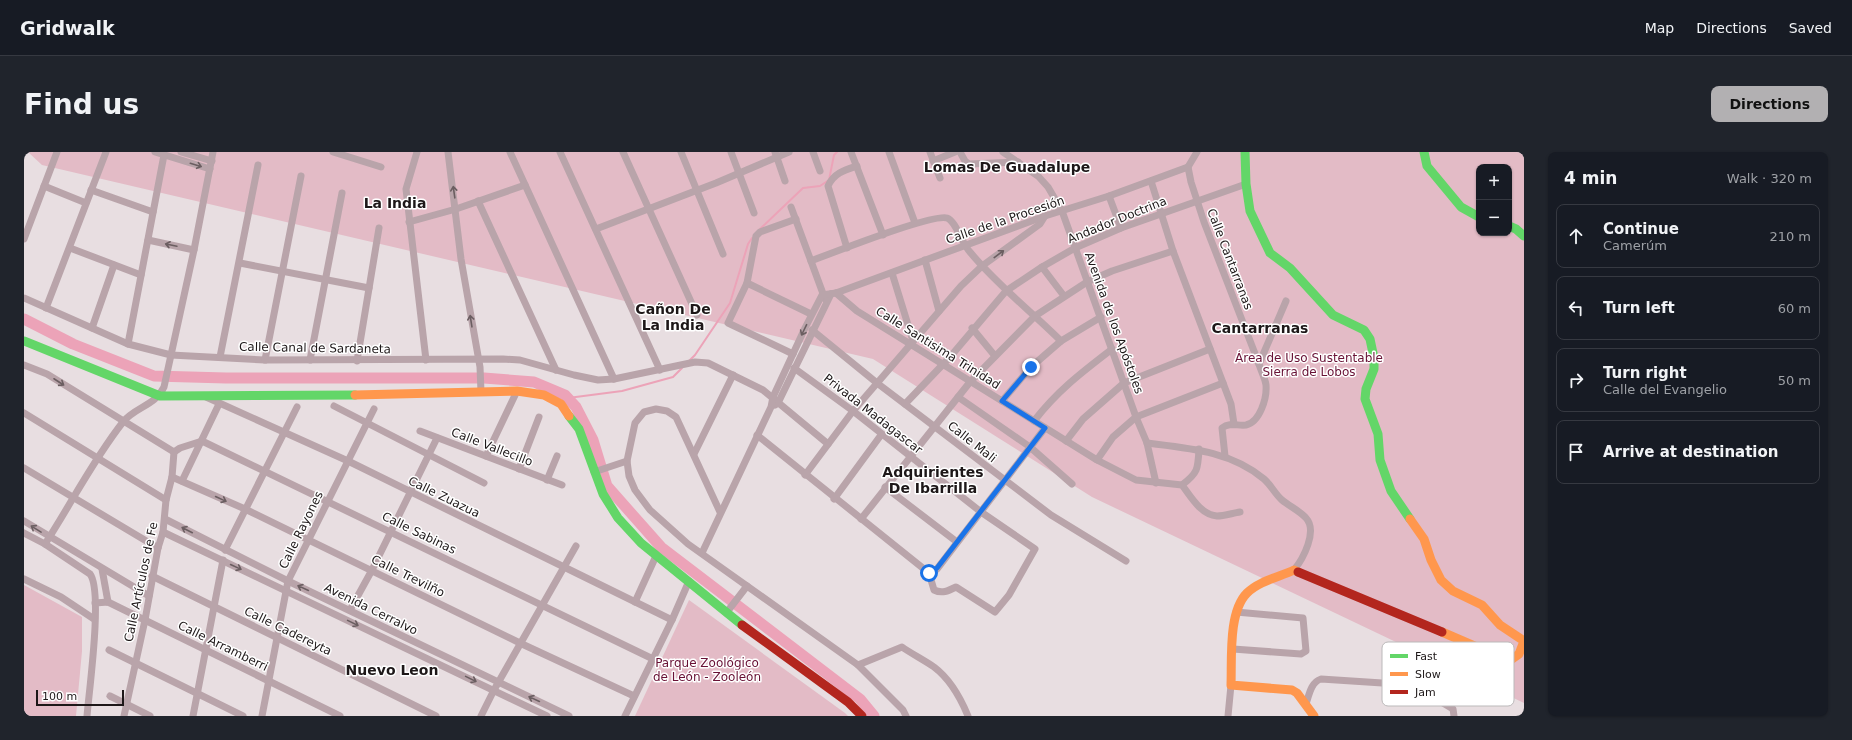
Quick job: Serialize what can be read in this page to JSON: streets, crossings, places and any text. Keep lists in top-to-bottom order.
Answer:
{
  "streets": {
    "street": [
      "Calle de la Procesión",
      "Andador Doctrina",
      "Calle Cantarranas",
      "Avenida de los Apóstoles",
      "Calle Canal de Sardaneta",
      "Calle Santisima Trinidad",
      "Privada Madagascar",
      "Calle Mali",
      "Calle Vallecillo",
      "Calle Zuazua",
      "Calle Rayones",
      "Calle Sabinas",
      "Calle Trevilño",
      "Calle Artículos de Fe",
      "Avenida Cerralvo",
      "Calle Cadereyta",
      "Calle Arramberri"
    ]
  },
  "crossings": [
    ["Calle de la Procesión", "Calle Cantarranas"],
    ["Calle de la Procesión", "Avenida de los Apóstoles"],
    ["Calle de la Procesión", "Calle Santisima Trinidad"],
    ["Andador Doctrina", "Calle Cantarranas"],
    ["Andador Doctrina", "Avenida de los Apóstoles"],
    ["Andador Doctrina", "Calle Santisima Trinidad"],
    ["Andador Doctrina", "Calle Mali"],
    ["Avenida de los Apóstoles", "Calle Santisima Trinidad"],
    ["Calle Vallecillo", "Calle Zuazua"],
    ["Calle Vallecillo", "Calle Sabinas"],
    ["Calle Vallecillo", "Calle Trevilño"],
    ["Calle Vallecillo", "Avenida Cerralvo"],
    ["Calle Zuazua", "Calle Rayones"],
    ["Calle Rayones", "Calle Sabinas"],
    ["Calle Rayones", "Calle Trevilño"],
    ["Calle Rayones", "Avenida Cerralvo"],
    ["Calle Rayones", "Calle Cadereyta"],
    ["Calle Rayones", "Calle Arramberri"],
    ["Calle Trevilño", "Calle Artículos de Fe"],
    ["Calle Artículos de Fe", "Avenida Cerralvo"],
    ["Calle Artículos de Fe", "Calle Cadereyta"],
    ["Calle Artículos de Fe", "Calle Arramberri"]
  ],
  "districts": [
    "Lomas De Guadalupe",
    "La India",
    "Cañon De La India",
    "Cantarranas",
    "Adquirientes De Ibarrilla",
    "Nuevo Leon"
  ],
  "parks": ["Área de Uso Sustentable Sierra de Lobos", "Parque Zoológico de León - Zooleón"],
  "legend": ["Fast", "Slow", "Jam"],
  "scale_bar": "100 m",
  "page": {
    "header": "Gridwalk",
    "nav": ["Map", "Directions", "Saved"],
    "buttons": "Directions",
    "title": "Find us",
    "heading": ["4 min", "Walk · 320 m"],
    "map_buttons": ["+", "−"],
    "list": [
      ["Continue", "Camerúm", "210 m"],
      ["Turn left", "60 m"],
      ["Turn right", "Calle del Evangelio", "50 m"],
      "Arrive at destination"
    ],
    "scale": "100 m"
  }
}
